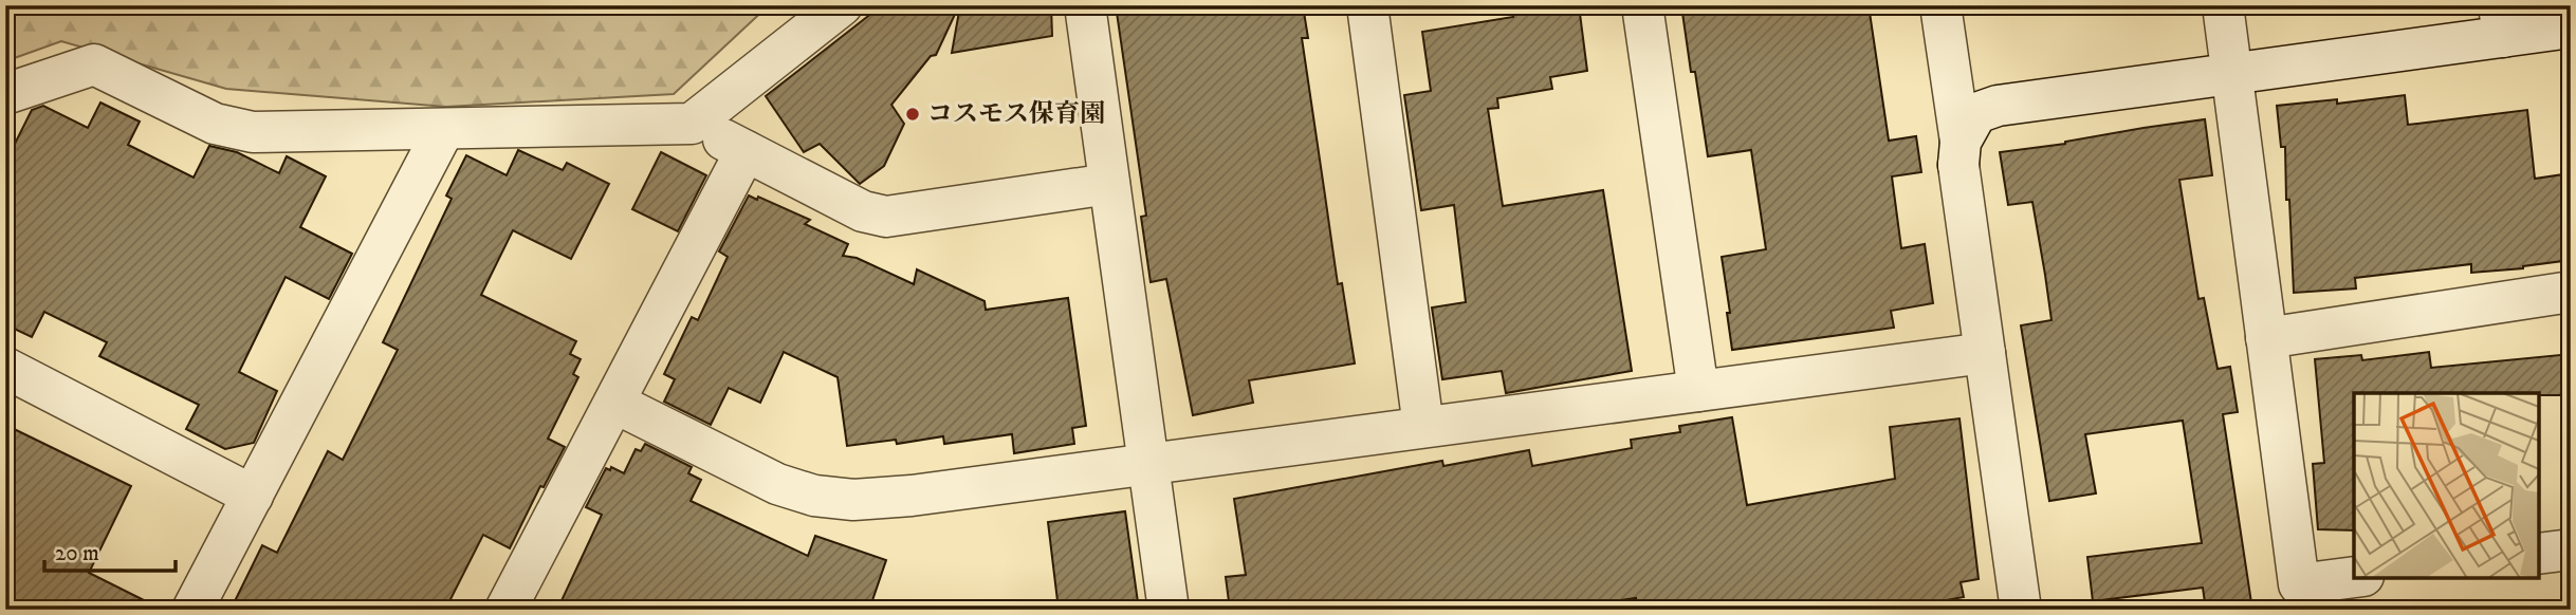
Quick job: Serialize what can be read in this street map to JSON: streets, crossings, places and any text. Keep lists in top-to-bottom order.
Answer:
{
  "places": ["コスモス保育園"],
  "scale_bar": "20 m"
}
